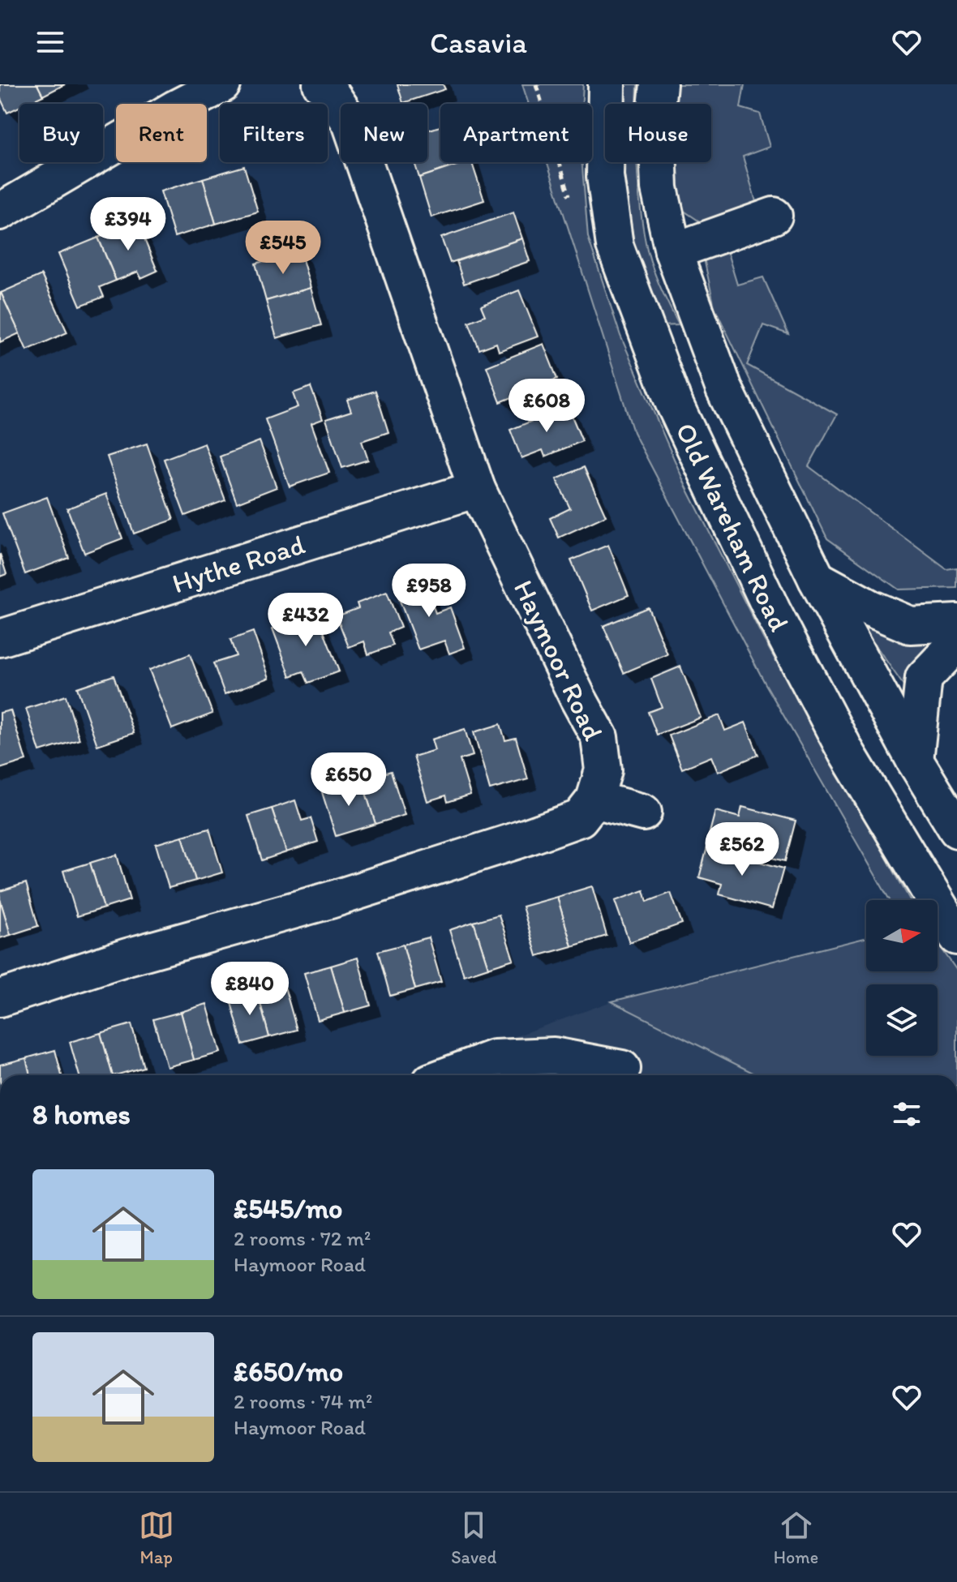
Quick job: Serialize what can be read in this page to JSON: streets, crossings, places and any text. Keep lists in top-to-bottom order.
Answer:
{
  "streets": {
    "street": ["Old Wareham Road", "Hythe Road", "Haymoor Road"]
  },
  "crossings": [
    ["Hythe Road", "Haymoor Road"]
  ],
  "north": "right",
  "page": {
    "header": "Casavia",
    "chip": [
      "Buy",
      "Rent",
      "Filters",
      "New",
      "Apartment",
      "House"
    ],
    "price": [
      "£394",
      "£545",
      "£608",
      "£958",
      "£432",
      "£650",
      "£562",
      "£840"
    ],
    "heading": "8 homes",
    "list": [
      {
        "name": "£545/mo",
        "note": "2 rooms · 72 m² · Haymoor Road"
      },
      {
        "name": "£650/mo",
        "note": "2 rooms · 74 m² · Haymoor Road"
      }
    ],
    "tabs": ["Map", "Saved", "Home"]
  }
}
